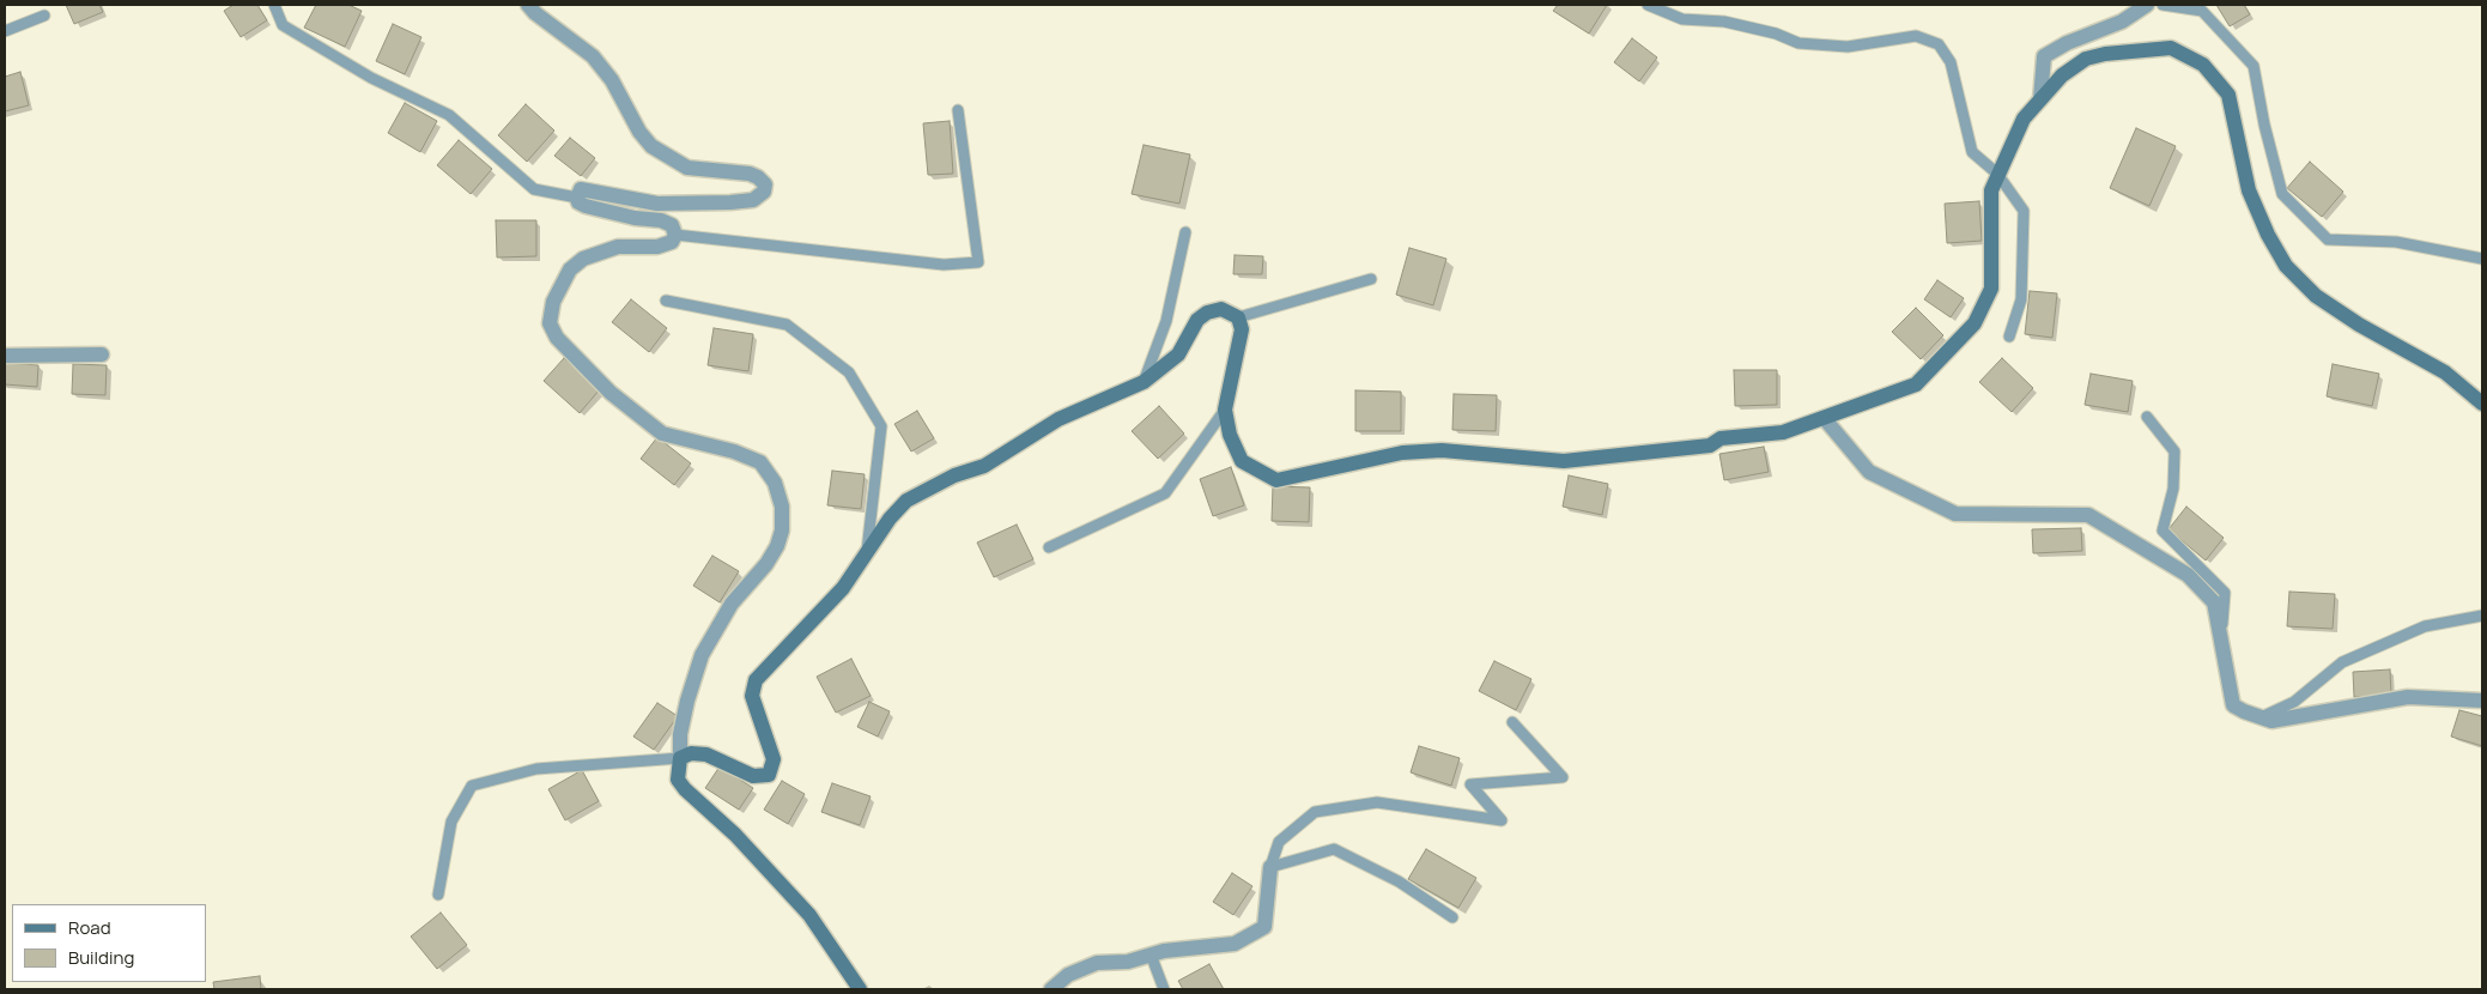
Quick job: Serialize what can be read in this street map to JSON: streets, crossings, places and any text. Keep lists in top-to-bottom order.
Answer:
{
  "legend": ["Road", "Building"]
}
